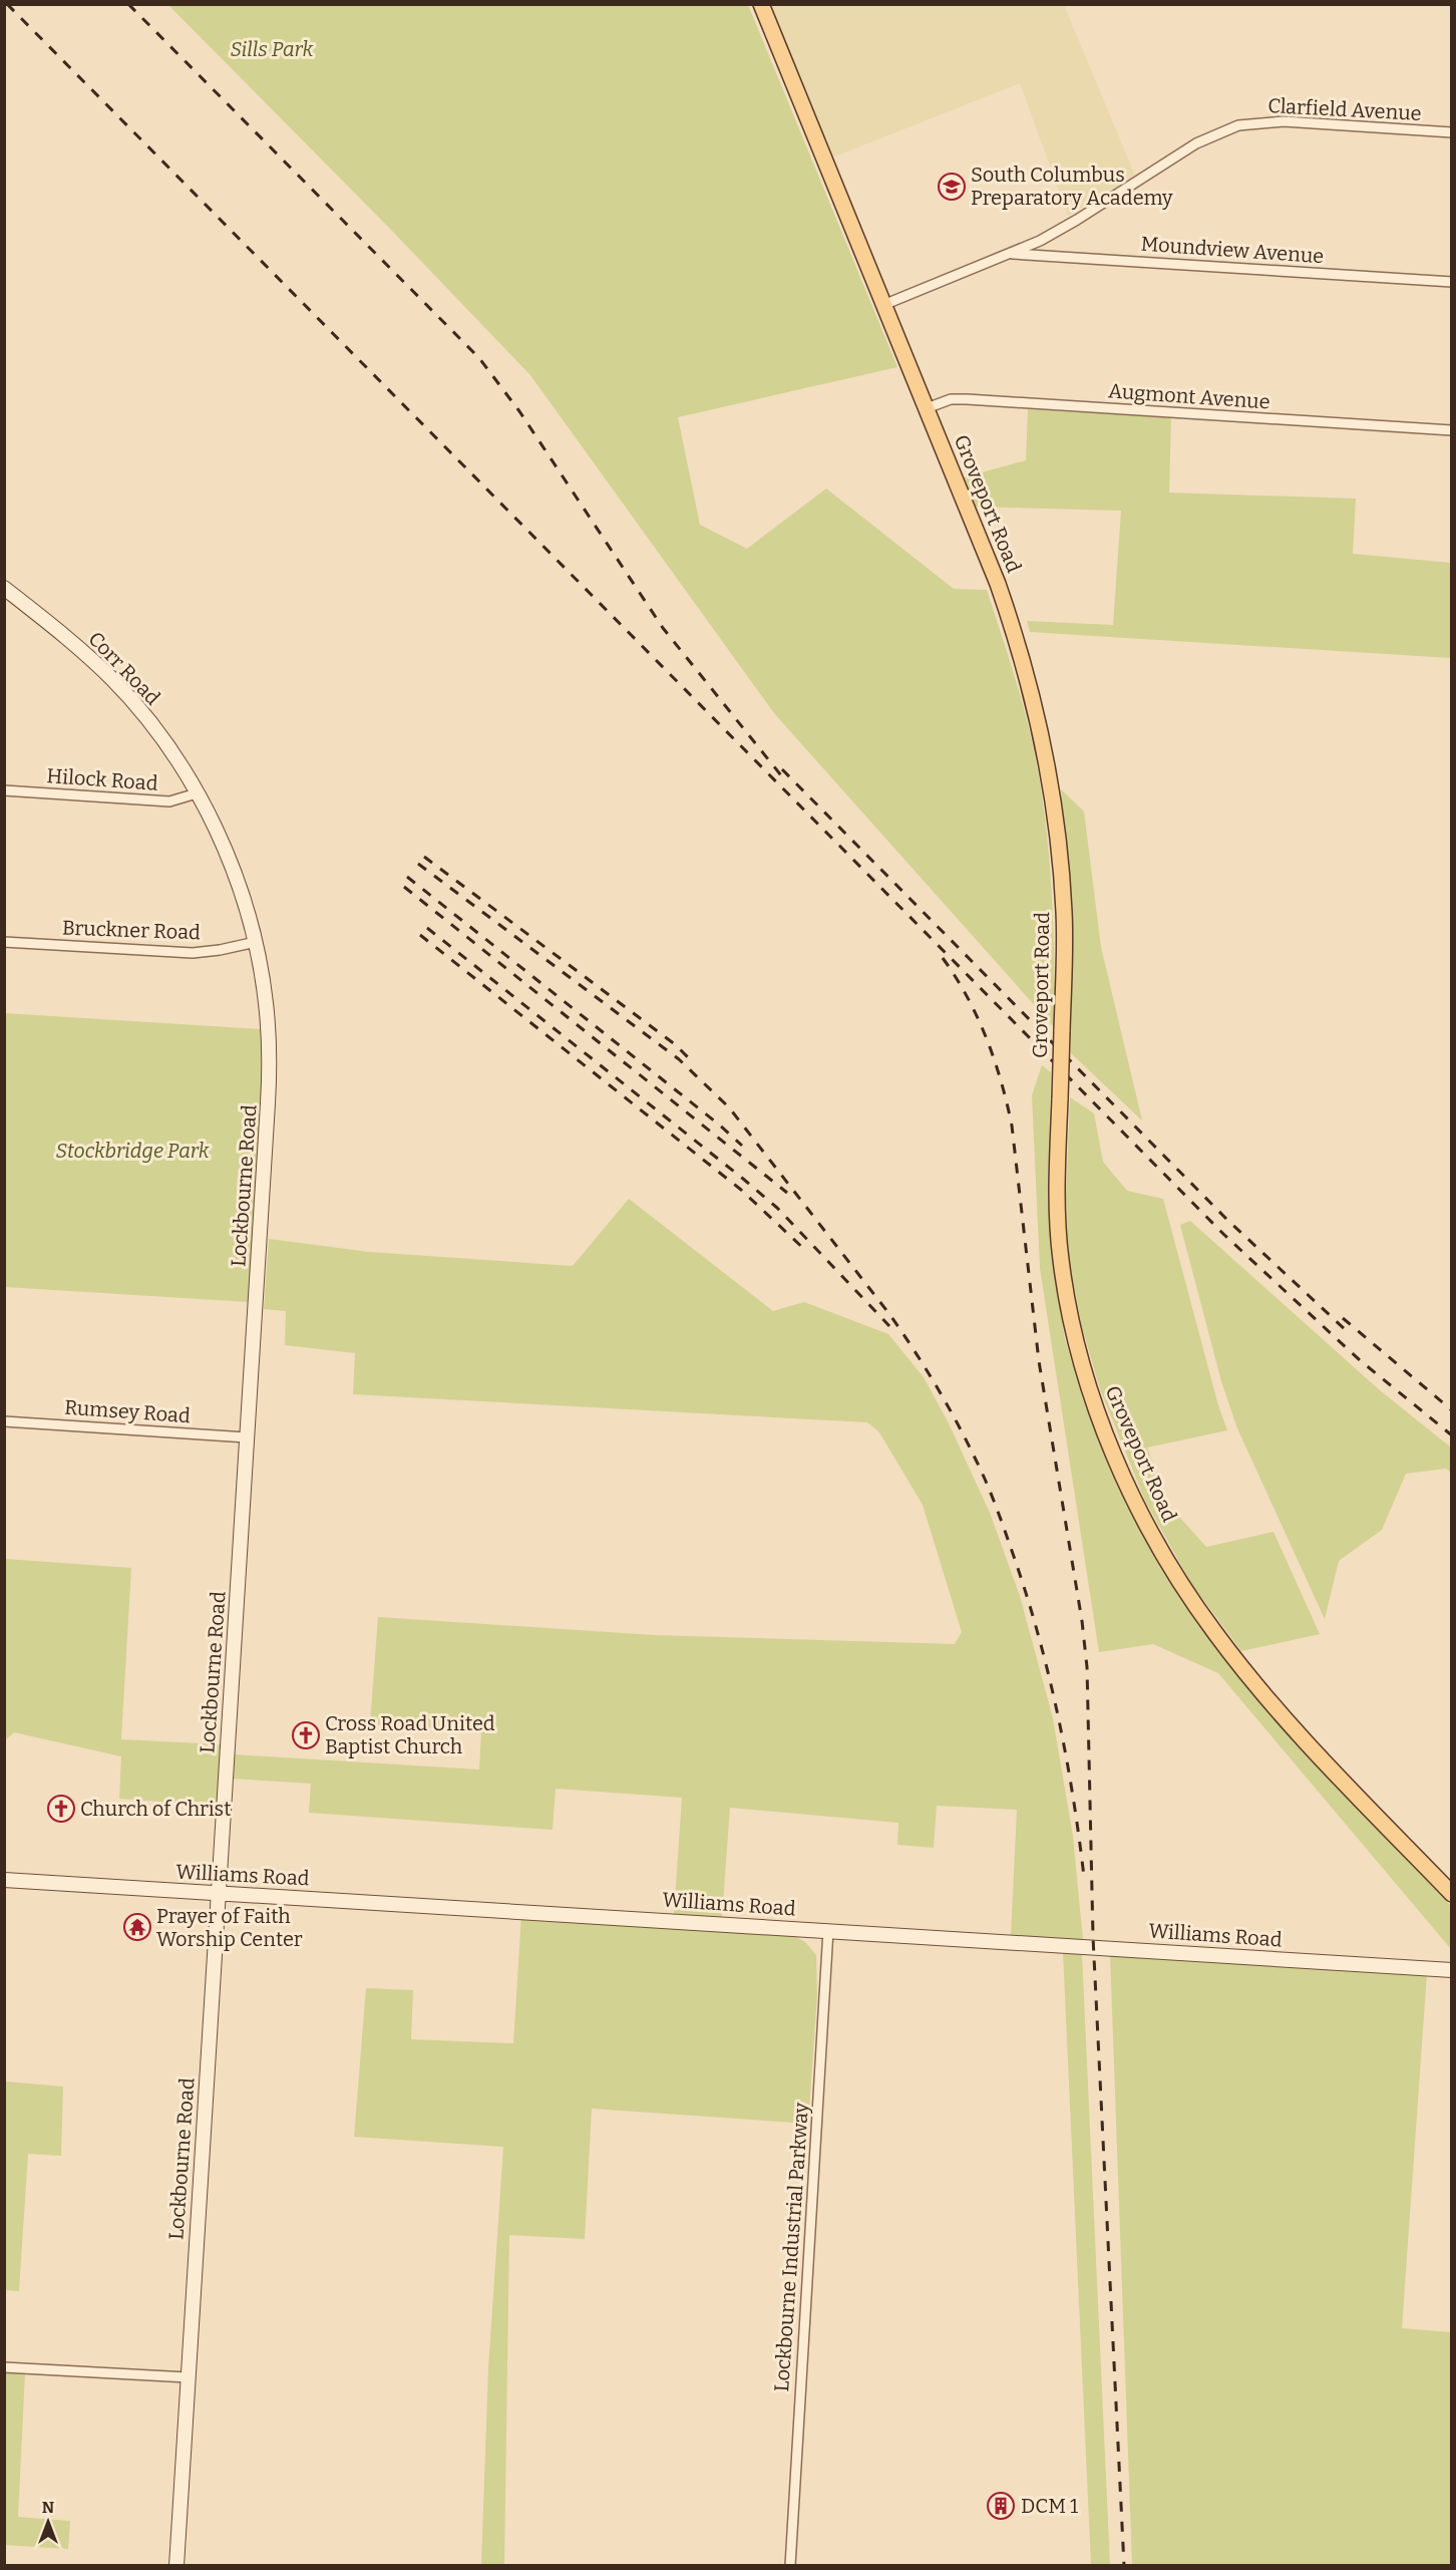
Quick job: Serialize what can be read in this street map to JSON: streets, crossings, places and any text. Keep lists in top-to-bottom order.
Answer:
{
  "streets": {
    "main road": ["Groveport Road"],
    "street": [
      "Clarfield Avenue",
      "Moundview Avenue",
      "Augmont Avenue",
      "Corr Road",
      "Hilock Road",
      "Bruckner Road",
      "Lockbourne Road",
      "Rumsey Road",
      "Williams Road",
      "Lockbourne Industrial Parkway"
    ]
  },
  "crossings": [
    ["Clarfield Avenue", "Moundview Avenue"],
    ["Clarfield Avenue", "Groveport Road"],
    ["Augmont Avenue", "Groveport Road"],
    ["Corr Road", "Hilock Road"],
    ["Corr Road", "Lockbourne Road"],
    ["Hilock Road", "Lockbourne Road"],
    ["Bruckner Road", "Lockbourne Road"],
    ["Lockbourne Road", "Rumsey Road"],
    ["Lockbourne Road", "Williams Road"],
    ["Williams Road", "Lockbourne Industrial Parkway"]
  ],
  "parks": ["Sills Park", "Stockbridge Park"],
  "places": {
    "school or university": ["South Columbus Preparatory Academy"],
    "church": ["Cross Road United Baptist Church", "Church of Christ"],
    "temple": ["Prayer of Faith Worship Center"],
    "building": ["DCM 1"]
  },
  "north": "top"
}
